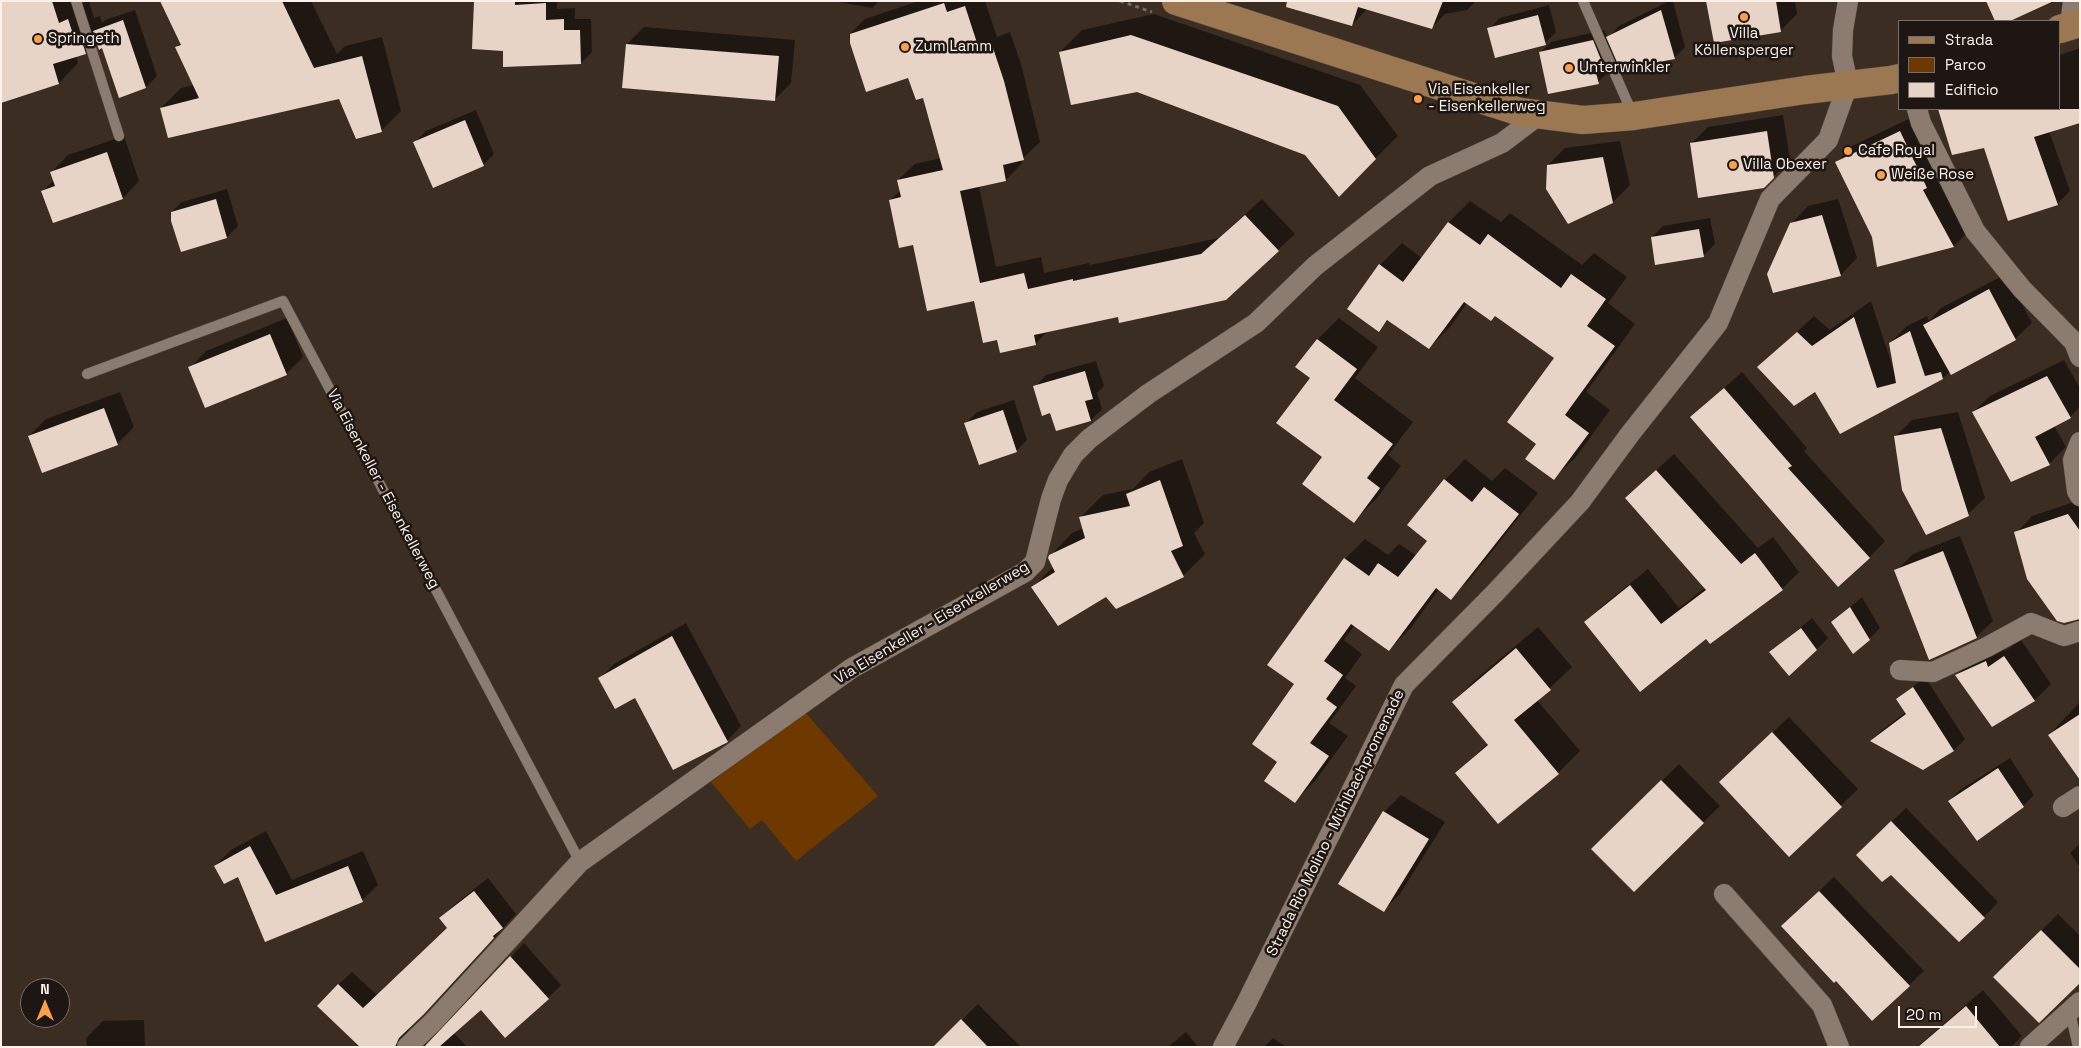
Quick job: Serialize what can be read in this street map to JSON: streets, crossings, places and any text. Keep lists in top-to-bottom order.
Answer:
{
  "streets": {
    "street": ["Via Eisenkeller - Eisenkellerweg", "Strada Rio Molino - Mühlbachpromenade"]
  },
  "places": [
    "Villa Köllensperger",
    "Springeth",
    "Zum Lamm",
    "Unterwinkler",
    "Via Eisenkeller - Eisenkellerweg",
    "Cafe Royal",
    "Villa Obexer",
    "Weiße Rose"
  ],
  "legend": ["Strada", "Parco", "Edificio"],
  "scale_bar": "20 m",
  "north": "top"
}
